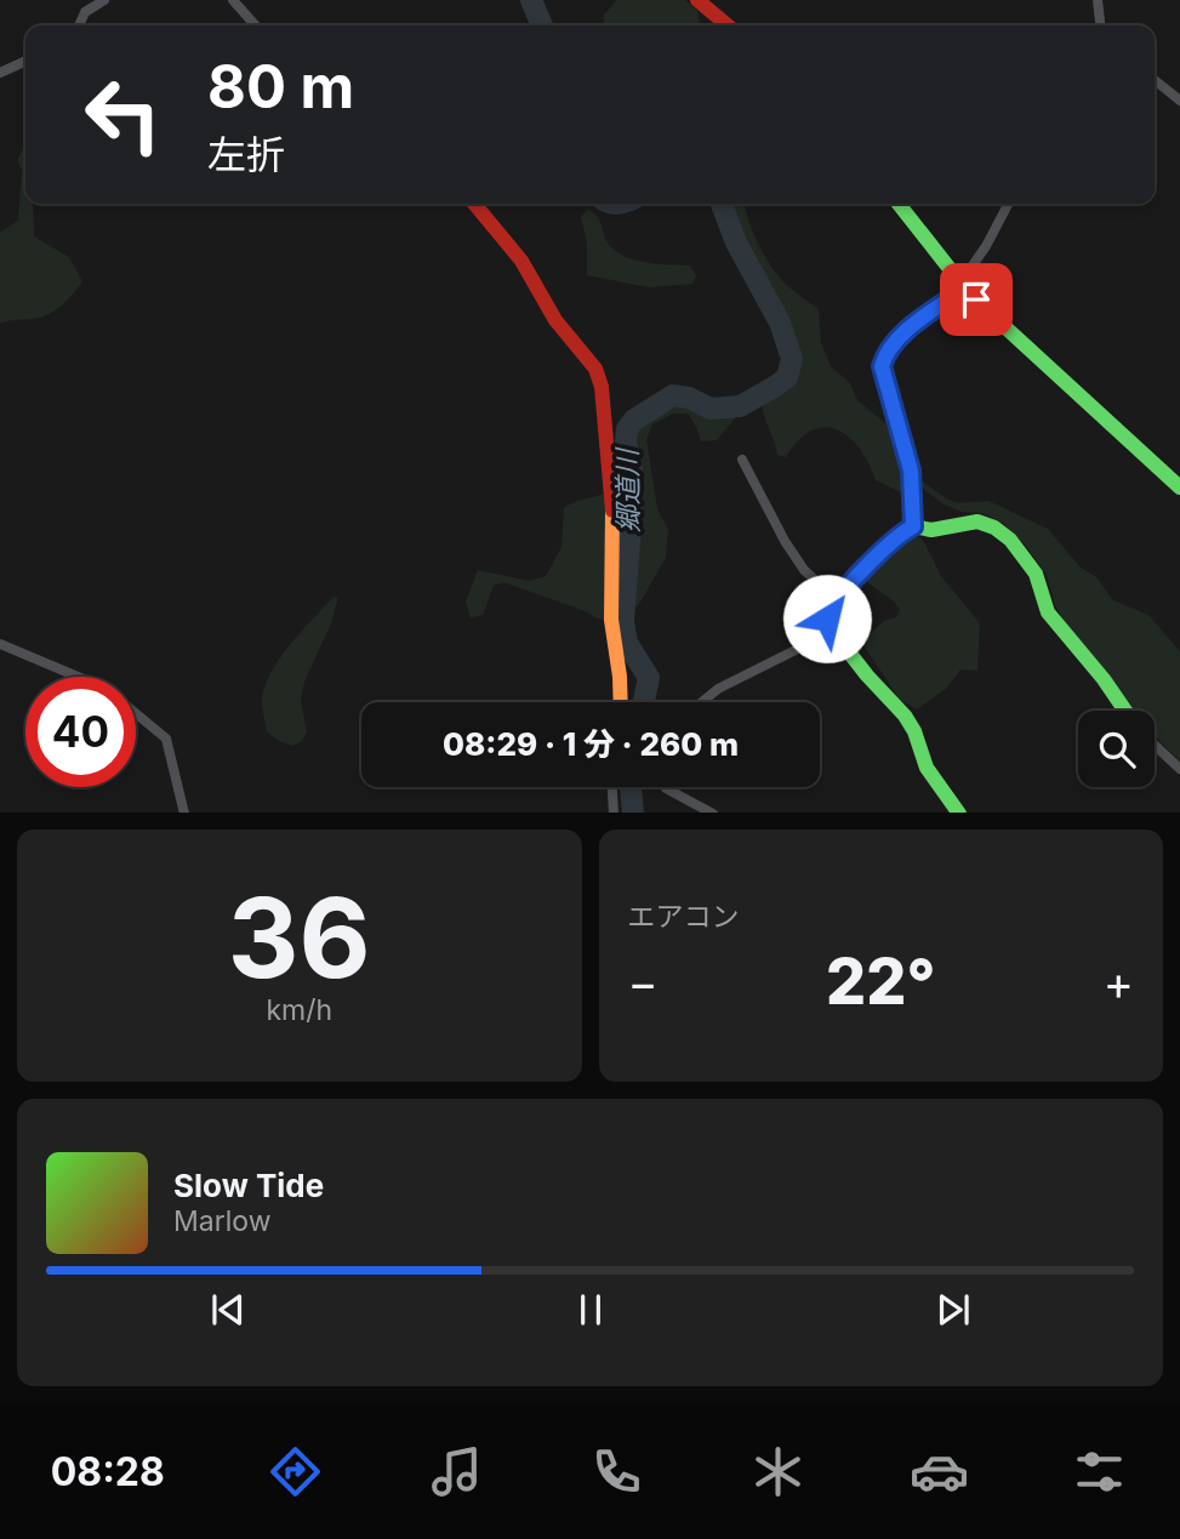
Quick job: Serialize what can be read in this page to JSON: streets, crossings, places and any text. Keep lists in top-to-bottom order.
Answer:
{
  "water": ["郷道川"],
  "page": {
    "turn": ["80 m", "左折"],
    "limit": "40",
    "trip": "08:29 · 1 分 · 260 m",
    "tile": [
      ["36", "km/h"],
      "エアコン"
    ],
    "heat": ["−", "22°", "+"],
    "song": ["Slow Tide", "Marlow"],
    "tabs": "08:28"
  }
}
